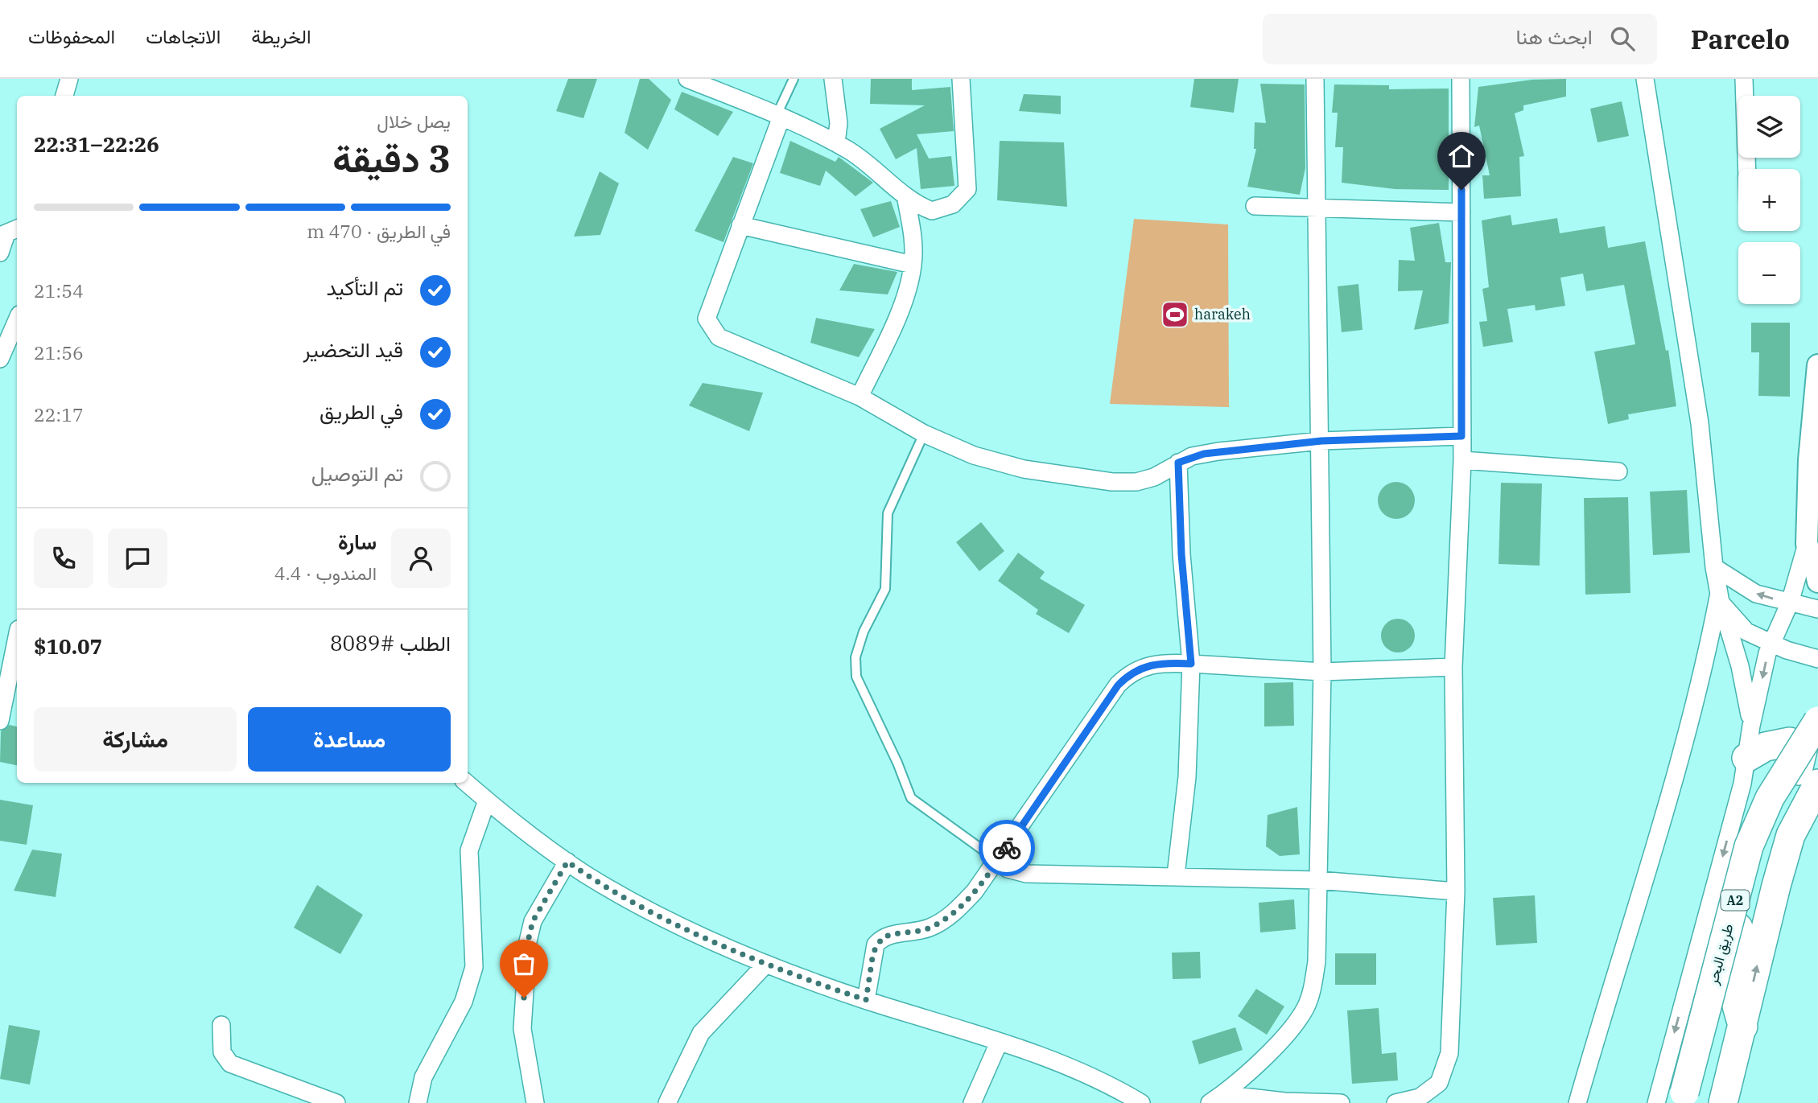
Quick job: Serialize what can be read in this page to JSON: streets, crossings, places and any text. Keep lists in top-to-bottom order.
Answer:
{
  "streets": {
    "highway": ["A2", "طريق البحر"]
  },
  "places": {
    "sports": ["harakeh"]
  },
  "page": {
    "header": "Parcelo",
    "search": "ابحث هنا",
    "nav": ["الخريطة", "الاتجاهات", "المحفوظات"],
    "map_buttons": ["+", "−"],
    "heading": ["3 دقيقة", "يصل خلال", "22:26–22:31"],
    "panel": [
      "سارة",
      "المندوب · 4.4",
      "الطلب #8089",
      "$10.07"
    ],
    "bar": "في الطريق · 470 m",
    "list": [
      ["تم التأكيد", "21:54"],
      ["قيد التحضير", "21:56"],
      ["في الطريق", "22:17"],
      "تم التوصيل"
    ],
    "buttons": ["مساعدة", "مشاركة"]
  }
}
